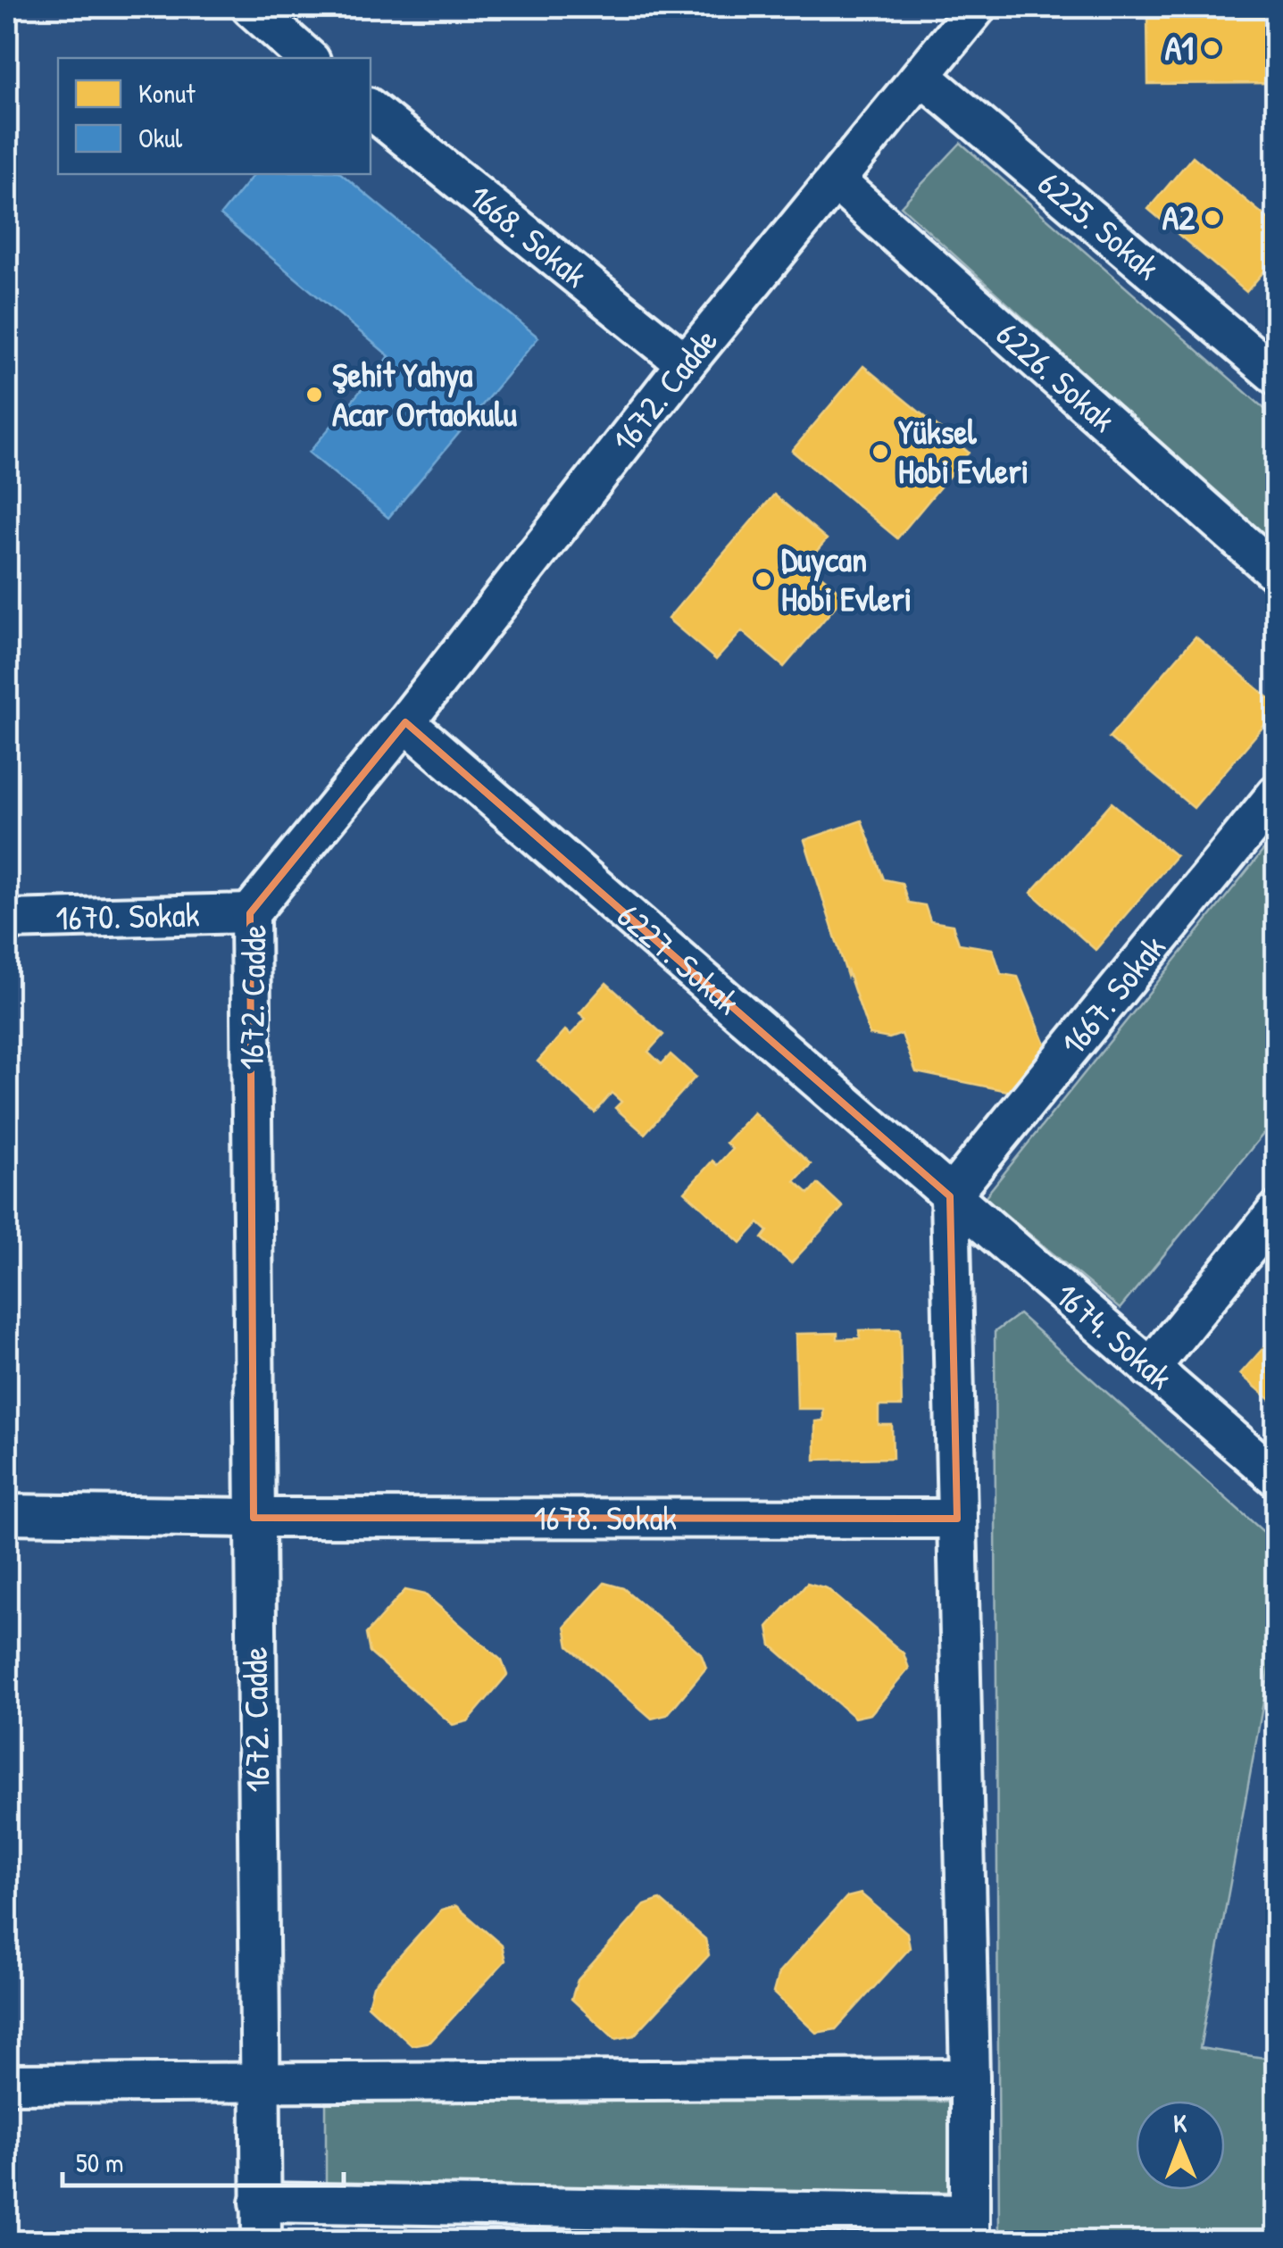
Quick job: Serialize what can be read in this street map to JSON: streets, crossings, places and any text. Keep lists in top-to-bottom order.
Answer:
{
  "streets": {
    "street": [
      "6225. Sokak",
      "1668. Sokak",
      "6226. Sokak",
      "1672. Cadde",
      "1670. Sokak",
      "6227. Sokak",
      "1667. Sokak",
      "1674. Sokak",
      "1678. Sokak"
    ]
  },
  "crossings": [
    ["6225. Sokak", "1672. Cadde"],
    ["1668. Sokak", "1672. Cadde"],
    ["6226. Sokak", "1672. Cadde"],
    ["1672. Cadde", "1670. Sokak"],
    ["1672. Cadde", "6227. Sokak"],
    ["1672. Cadde", "1678. Sokak"],
    ["6227. Sokak", "1667. Sokak"],
    ["6227. Sokak", "1674. Sokak"],
    ["1667. Sokak", "1674. Sokak"]
  ],
  "places": [
    "A1",
    "A2",
    "Şehit Yahya Acar Ortaokulu",
    "Yüksel Hobi Evleri",
    "Duycan Hobi Evleri"
  ],
  "legend": ["Konut", "Okul"],
  "scale_bar": "50 m",
  "north": "top"
}
